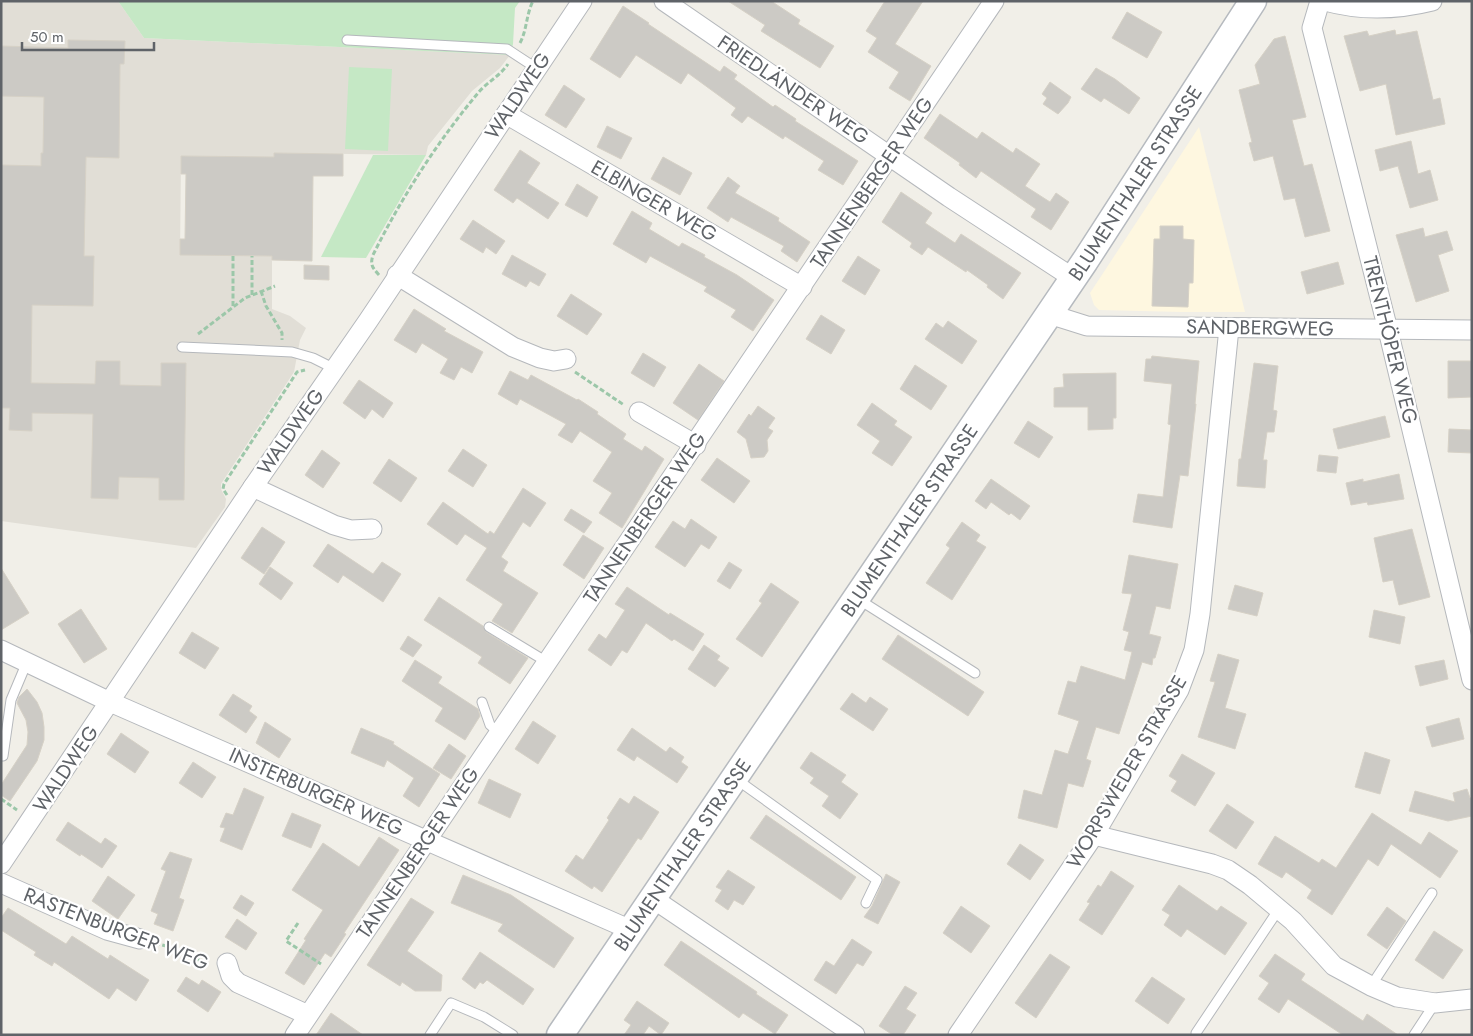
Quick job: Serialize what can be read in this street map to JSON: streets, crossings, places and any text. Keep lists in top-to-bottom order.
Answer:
{
  "streets": {
    "main road": ["BLUMENTHALER STRASSE"],
    "street": [
      "FRIEDLÄNDER WEG",
      "WALDWEG",
      "TANNENBERGER WEG",
      "ELBINGER WEG",
      "SANDBERGWEG",
      "TRENTHÖPER WEG",
      "WORPSWEDER STRASSE",
      "INSTERBURGER WEG",
      "RASTENBURGER WEG"
    ]
  },
  "crossings": [
    ["FRIEDLÄNDER WEG", "TANNENBERGER WEG"],
    ["FRIEDLÄNDER WEG", "BLUMENTHALER STRASSE"],
    ["WALDWEG", "ELBINGER WEG"],
    ["WALDWEG", "INSTERBURGER WEG"],
    ["TANNENBERGER WEG", "ELBINGER WEG"],
    ["TANNENBERGER WEG", "INSTERBURGER WEG"],
    ["TANNENBERGER WEG", "RASTENBURGER WEG"],
    ["BLUMENTHALER STRASSE", "SANDBERGWEG"],
    ["BLUMENTHALER STRASSE", "INSTERBURGER WEG"],
    ["SANDBERGWEG", "TRENTHÖPER WEG"],
    ["SANDBERGWEG", "WORPSWEDER STRASSE"]
  ],
  "scale_bar": "50 m"
}
